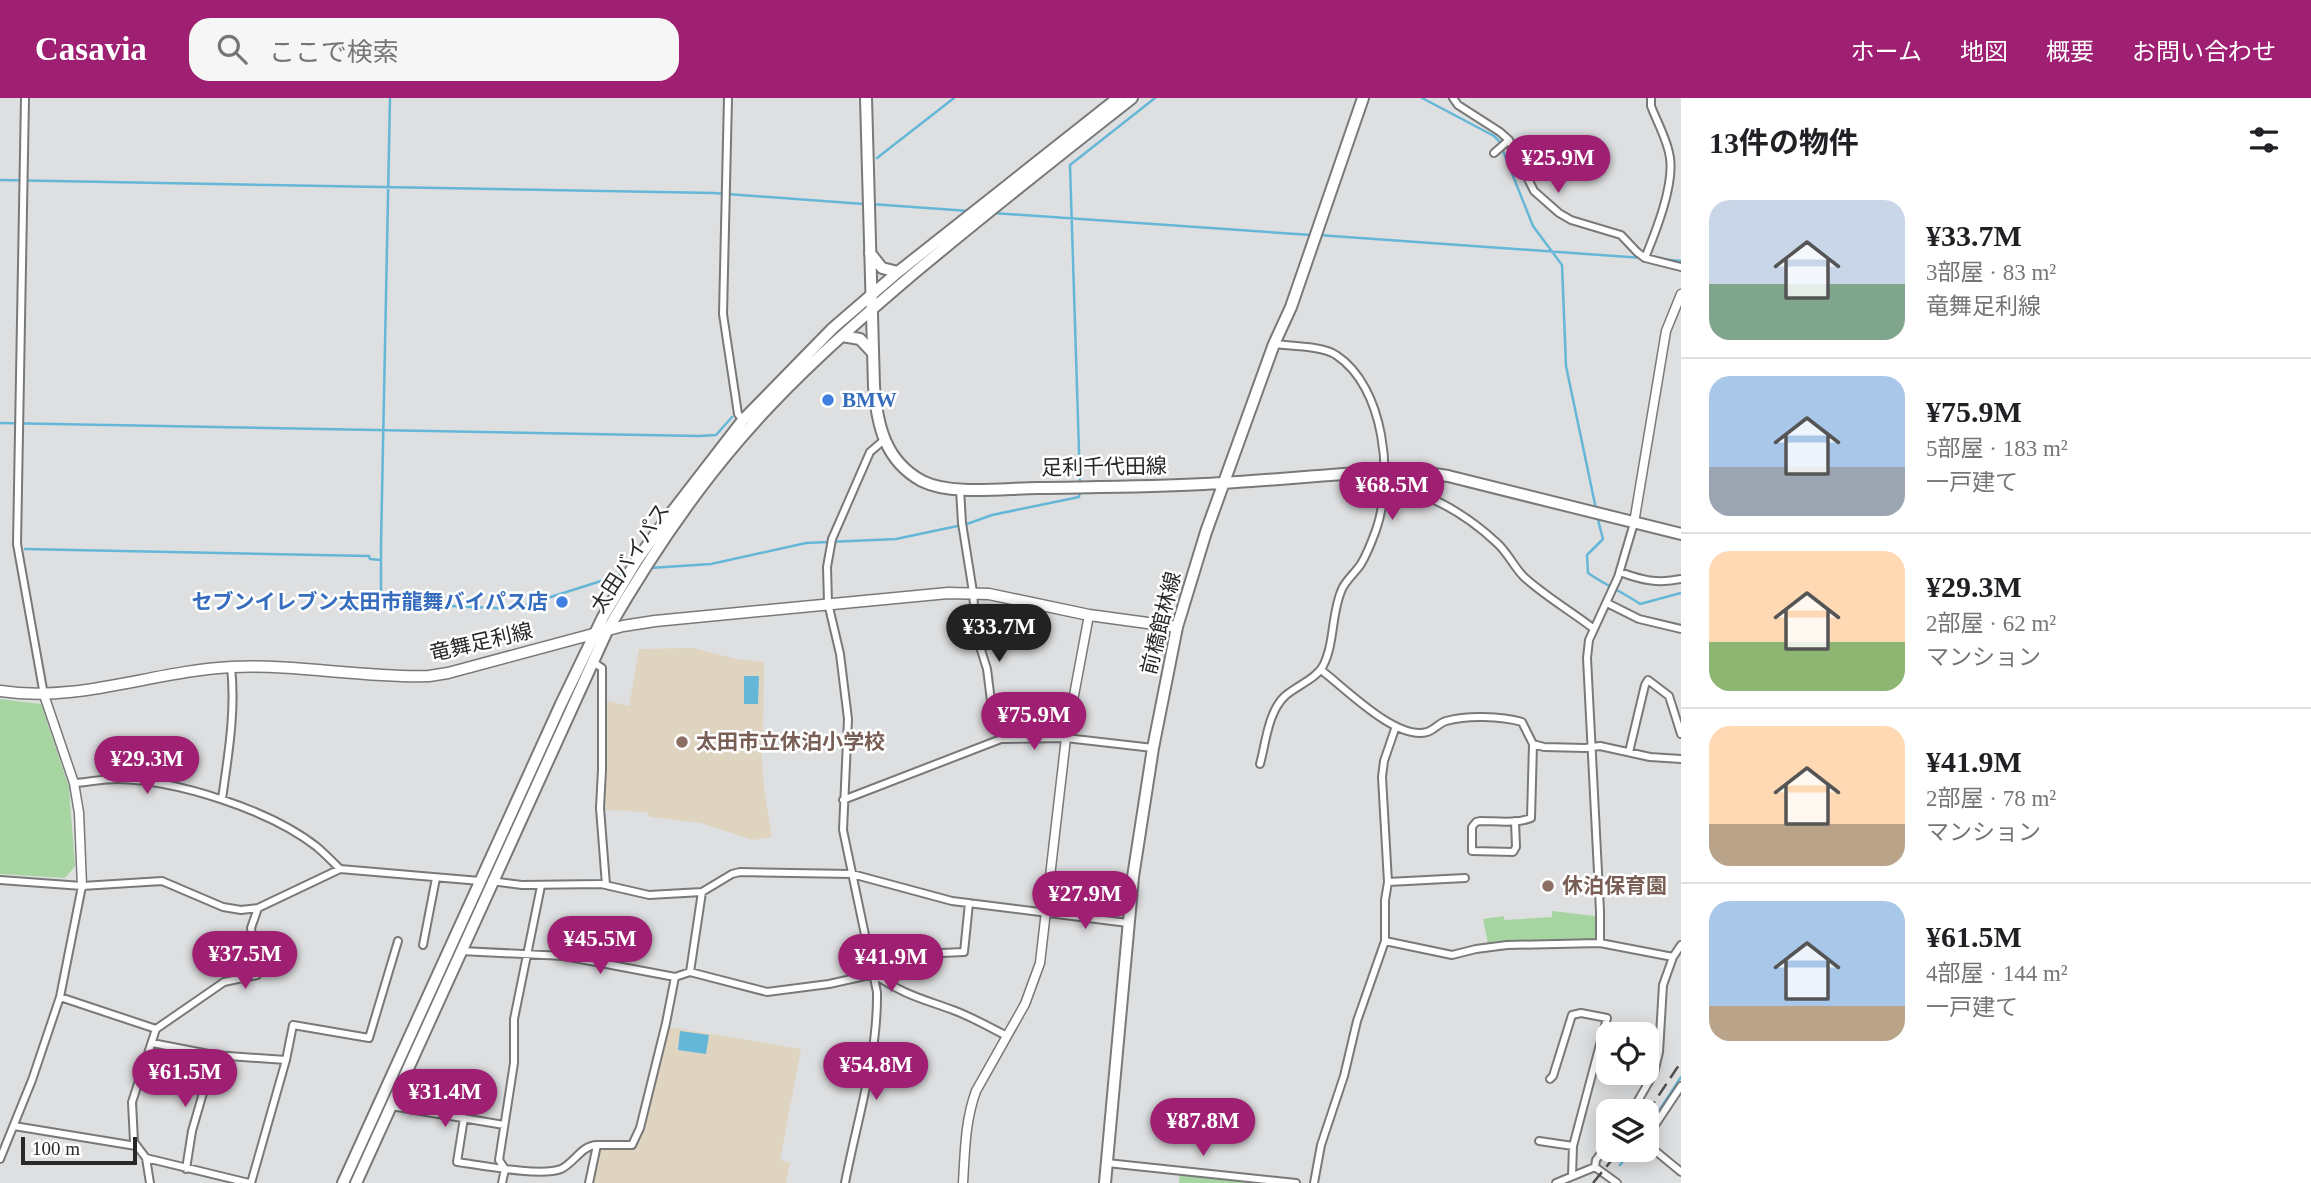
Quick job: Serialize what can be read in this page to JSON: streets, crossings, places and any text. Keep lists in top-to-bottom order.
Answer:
{
  "streets": {
    "main road": [
      "足利千代田線",
      "太田バイパス",
      "前橋館林線",
      "竜舞足利線"
    ]
  },
  "crossings": [
    ["足利千代田線", "太田バイパス"],
    ["足利千代田線", "前橋館林線"],
    ["太田バイパス", "竜舞足利線"],
    ["前橋館林線", "竜舞足利線"]
  ],
  "places": [
    "BMW",
    "セブンイレブン太田市龍舞バイパス店",
    "太田市立休泊小学校",
    "休泊保育園"
  ],
  "scale_bar": "100 m",
  "page": {
    "header": "Casavia",
    "search": "ここで検索",
    "nav": [
      "ホーム",
      "地図",
      "概要",
      "お問い合わせ"
    ],
    "heading": "13件の物件",
    "price": [
      "¥25.9M",
      "¥68.5M",
      "¥33.7M",
      "¥75.9M",
      "¥29.3M",
      "¥27.9M",
      "¥45.5M",
      "¥37.5M",
      "¥41.9M",
      "¥54.8M",
      "¥61.5M",
      "¥31.4M",
      "¥87.8M"
    ],
    "list": [
      {
        "name": "¥33.7M",
        "note": "3部屋 · 83 m² · 竜舞足利線"
      },
      {
        "name": "¥75.9M",
        "note": "5部屋 · 183 m² · 一戸建て"
      },
      {
        "name": "¥29.3M",
        "note": "2部屋 · 62 m² · マンション"
      },
      {
        "name": "¥41.9M",
        "note": "2部屋 · 78 m² · マンション"
      },
      {
        "name": "¥61.5M",
        "note": "4部屋 · 144 m² · 一戸建て"
      }
    ],
    "scale": "100 m"
  }
}
